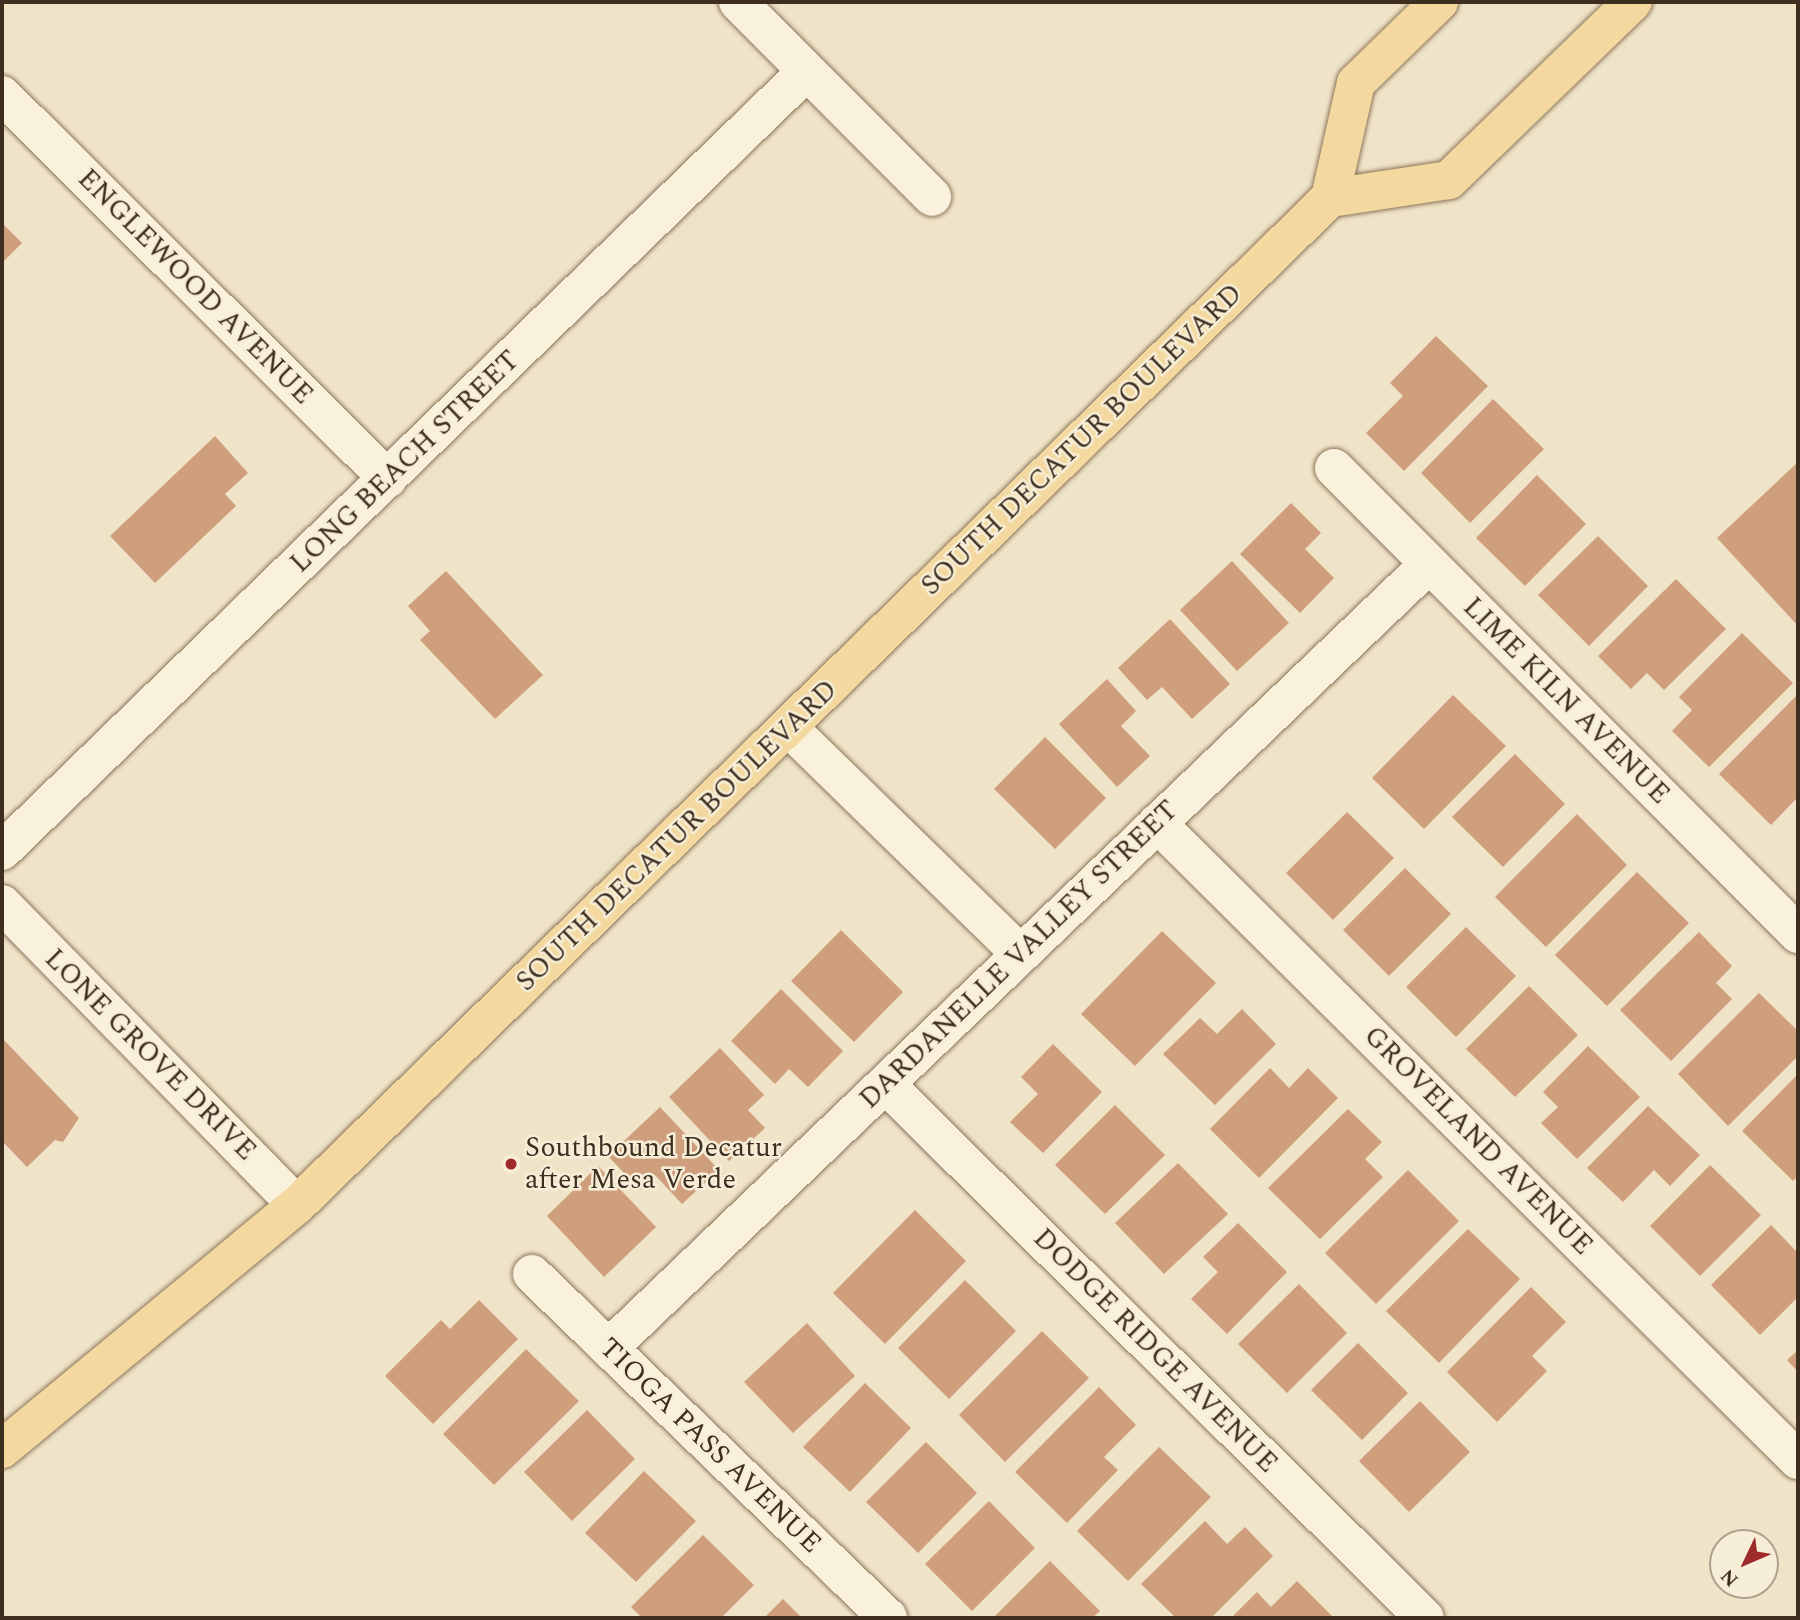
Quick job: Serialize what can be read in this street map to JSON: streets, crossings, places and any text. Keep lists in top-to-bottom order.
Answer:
{
  "streets": {
    "main road": ["SOUTH DECATUR BOULEVARD"],
    "street": [
      "ENGLEWOOD AVENUE",
      "LONG BEACH STREET",
      "LIME KILN AVENUE",
      "DARDANELLE VALLEY STREET",
      "LONE GROVE DRIVE",
      "GROVELAND AVENUE",
      "DODGE RIDGE AVENUE",
      "TIOGA PASS AVENUE"
    ]
  },
  "crossings": [
    ["ENGLEWOOD AVENUE", "LONG BEACH STREET"],
    ["SOUTH DECATUR BOULEVARD", "LONE GROVE DRIVE"],
    ["LIME KILN AVENUE", "DARDANELLE VALLEY STREET"],
    ["DARDANELLE VALLEY STREET", "GROVELAND AVENUE"],
    ["DARDANELLE VALLEY STREET", "DODGE RIDGE AVENUE"],
    ["DARDANELLE VALLEY STREET", "TIOGA PASS AVENUE"]
  ],
  "places": ["Southbound Decatur after Mesa Verde"],
  "north": "bottom left"
}
